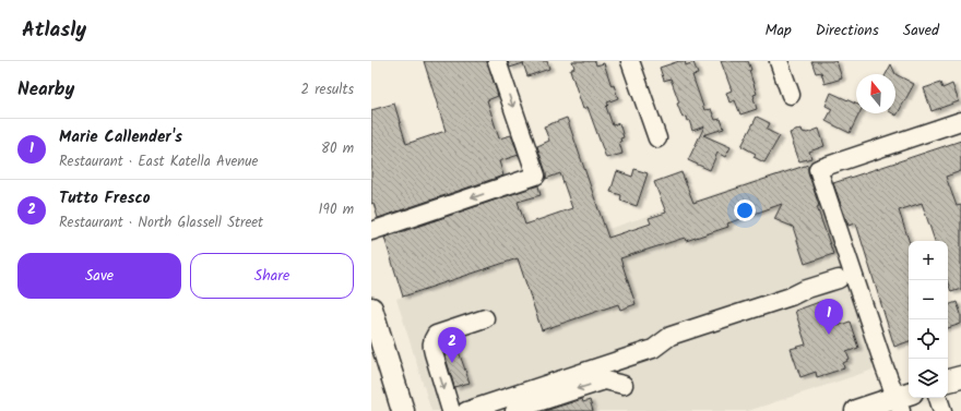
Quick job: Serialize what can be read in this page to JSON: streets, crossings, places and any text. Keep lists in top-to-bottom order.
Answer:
{
  "north": "top",
  "page": {
    "header": "Atlasly",
    "nav": ["Map", "Directions", "Saved"],
    "heading": ["Nearby", "2 results"],
    "list": [
      {
        "mark": "1",
        "name": "Marie Callender's",
        "note": "Restaurant · East Katella Avenue",
        "value": "80 m"
      },
      {
        "mark": "2",
        "name": "Tutto Fresco",
        "note": "Restaurant · North Glassell Street",
        "value": "190 m"
      }
    ],
    "buttons": ["Save", "Share"],
    "map_buttons": ["+", "−"],
    "pins": ["1", "2"]
  }
}
